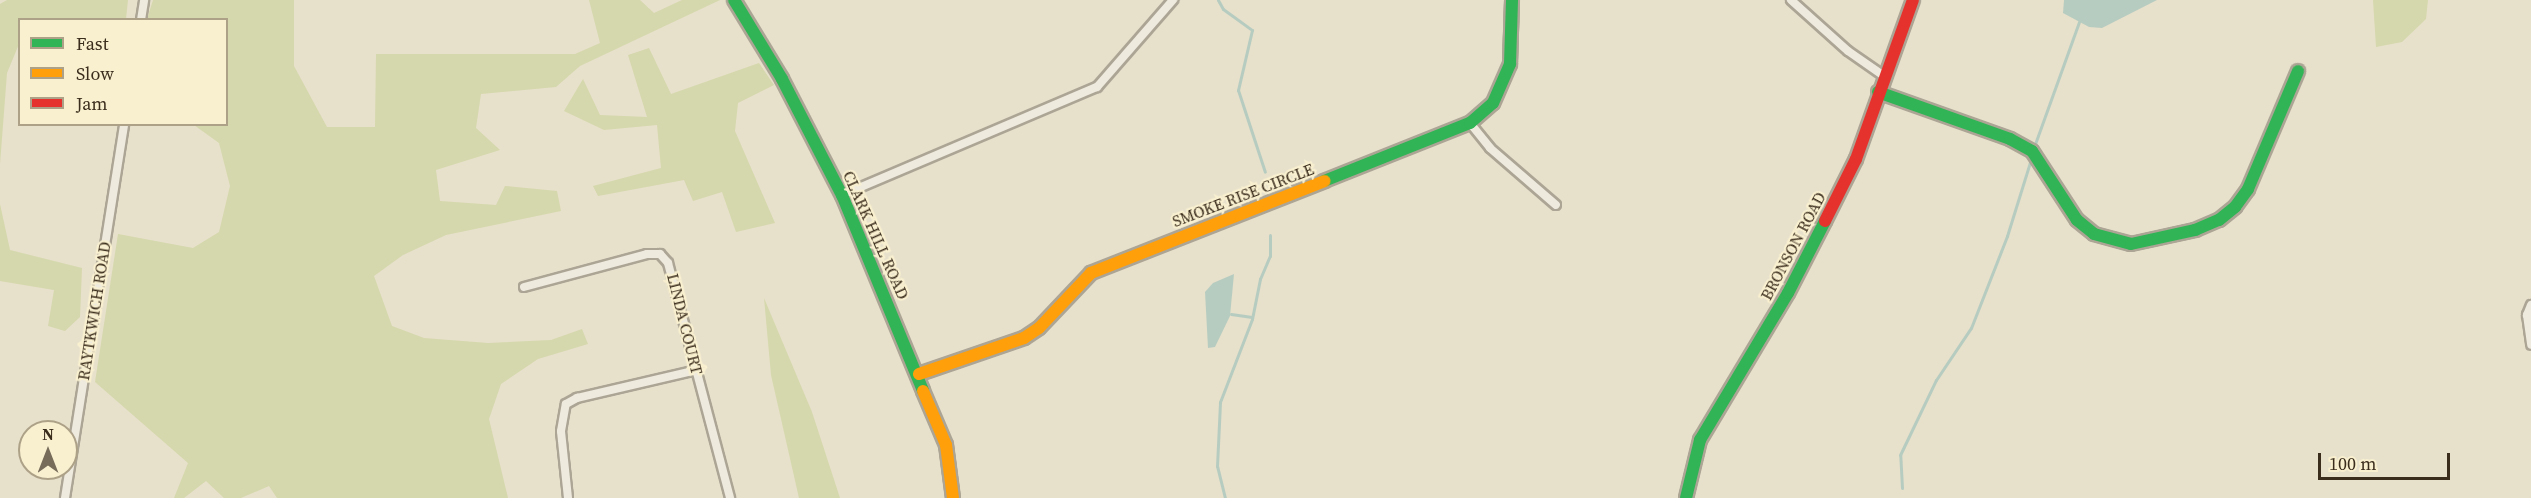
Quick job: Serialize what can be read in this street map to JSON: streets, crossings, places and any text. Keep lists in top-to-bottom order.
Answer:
{
  "streets": {
    "street": [
      "SMOKE RISE CIRCLE",
      "CLARK HILL ROAD",
      "BRONSON ROAD",
      "RAYTKWICH ROAD",
      "LINDA COURT"
    ]
  },
  "crossings": [
    ["SMOKE RISE CIRCLE", "CLARK HILL ROAD"]
  ],
  "legend": ["Fast", "Slow", "Jam"],
  "scale_bar": "100 m",
  "north": "top"
}
